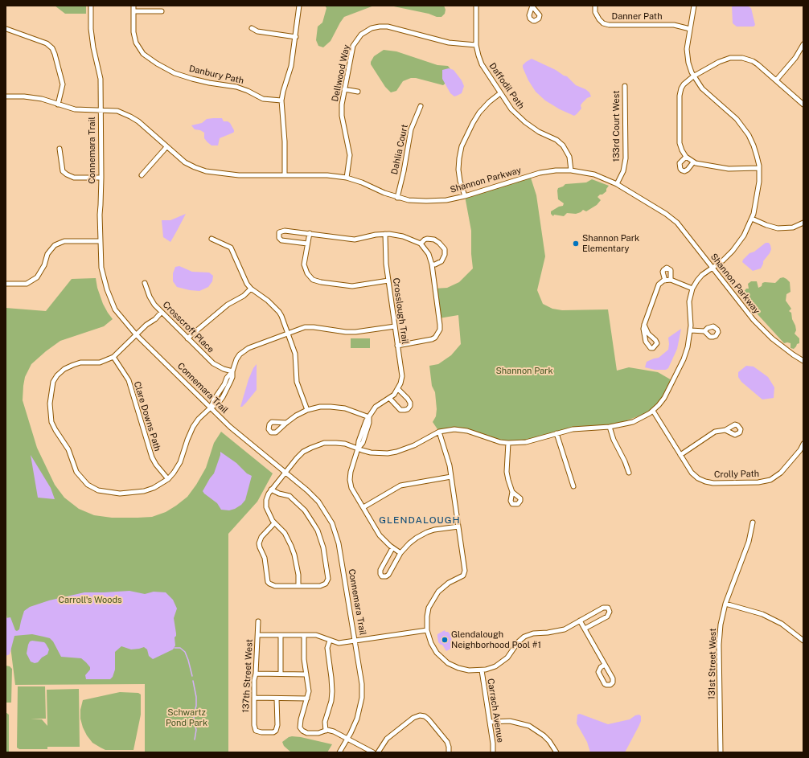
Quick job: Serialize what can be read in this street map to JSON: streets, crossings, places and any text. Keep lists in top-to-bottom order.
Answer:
{
  "streets": {
    "street": [
      "Danner Path",
      "Dellwood Way",
      "Danbury Path",
      "Daffodil Path",
      "133rd Court West",
      "Dahlia Court",
      "Connemara Trail",
      "Shannon Parkway",
      "Crosslough Trail",
      "Crosscroft Place",
      "Clare Downs Path",
      "Crolly Path",
      "131st Street West",
      "137th Street West",
      "Carrach Avenue"
    ]
  },
  "crossings": [
    ["Dellwood Way", "Daffodil Path"],
    ["Dellwood Way", "Shannon Parkway"],
    ["Daffodil Path", "Shannon Parkway"],
    ["133rd Court West", "Shannon Parkway"],
    ["Dahlia Court", "Shannon Parkway"],
    ["Connemara Trail", "Shannon Parkway"]
  ],
  "districts": ["GLENDALOUGH"],
  "parks": ["Shannon Park", "Carroll's Woods", "Schwartz Pond Park"],
  "places": ["Shannon Park Elementary", "Glendalough Neighborhood Pool #1"]
}
